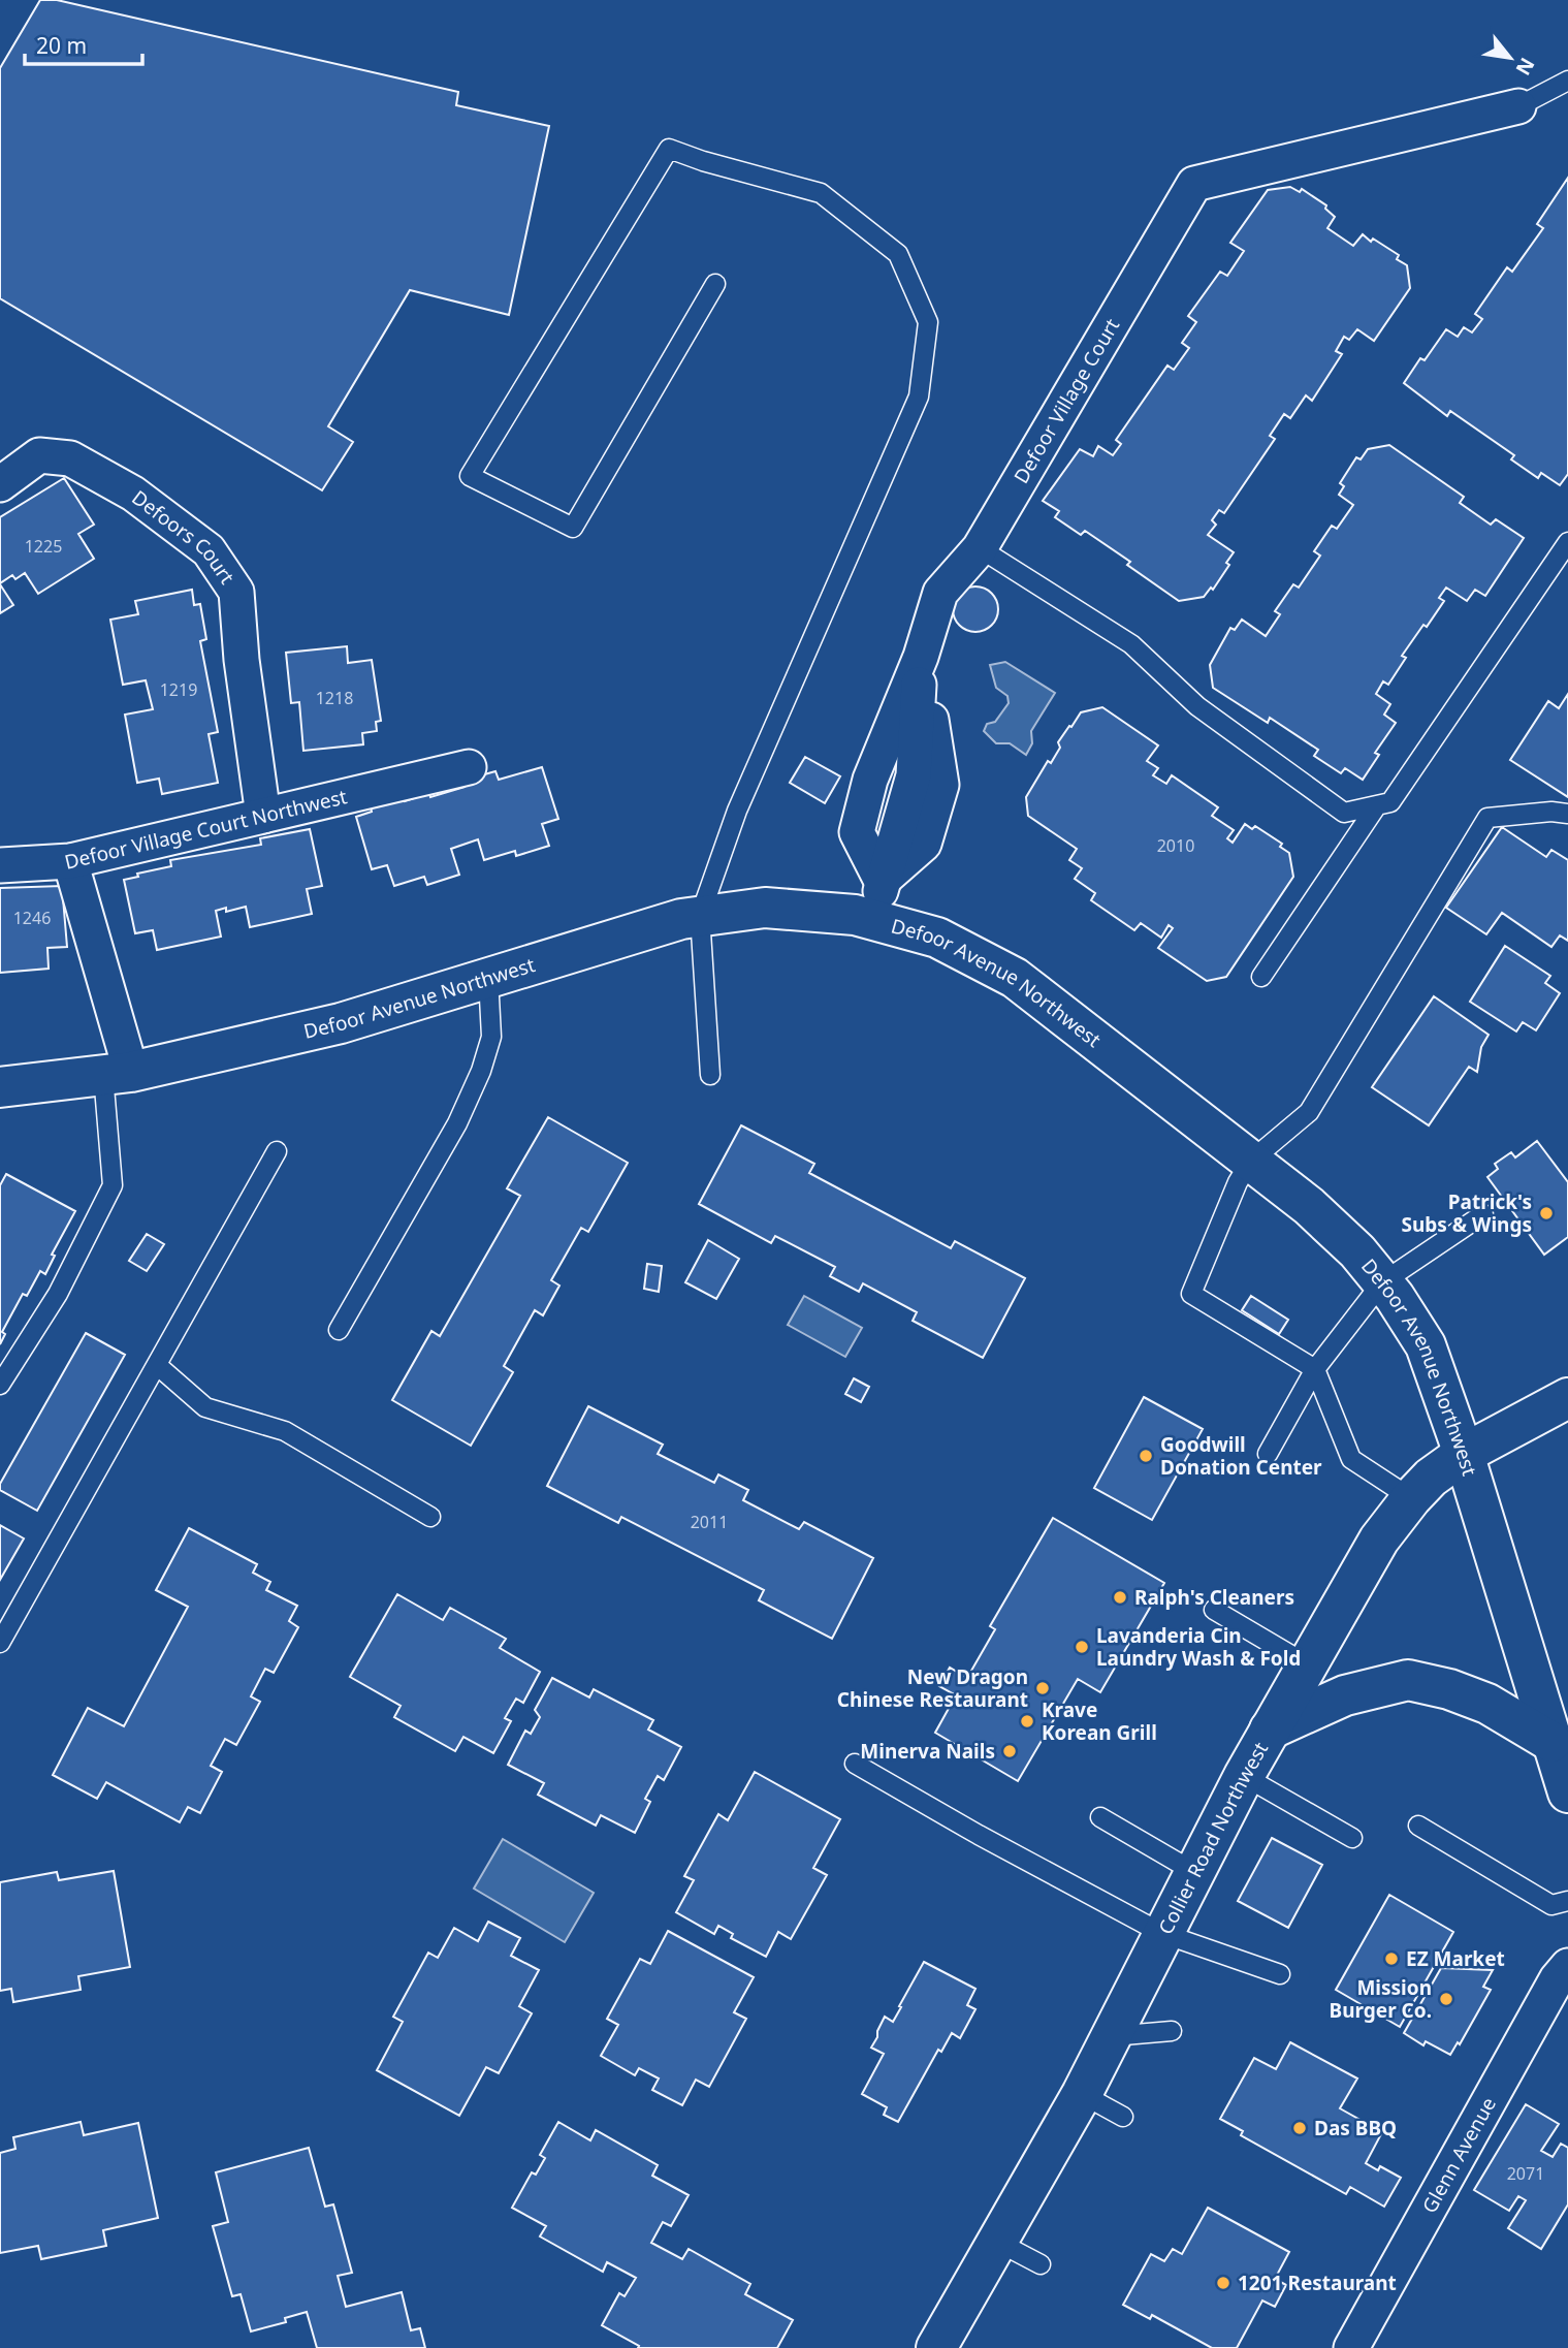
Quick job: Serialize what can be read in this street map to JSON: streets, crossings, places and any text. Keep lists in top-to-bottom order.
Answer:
{
  "streets": {
    "street": [
      "Defoor Village Court",
      "Defoors Court",
      "Defoor Village Court Northwest",
      "Defoor Avenue Northwest",
      "Collier Road Northwest",
      "Glenn Avenue"
    ]
  },
  "crossings": [
    ["Defoors Court", "Defoor Village Court Northwest"],
    ["Defoor Village Court Northwest", "Defoor Avenue Northwest"],
    ["Defoor Avenue Northwest", "Collier Road Northwest"]
  ],
  "places": [
    "Patrick's Subs & Wings",
    "Goodwill Donation Center",
    "Ralph's Cleaners",
    "Lavanderia Cin Laundry Wash & Fold",
    "New Dragon Chinese Restaurant",
    "Krave Korean Grill",
    "Minerva Nails",
    "EZ Market",
    "Mission Burger Co.",
    "Das BBQ",
    "1201 Restaurant"
  ],
  "house_numbers": [
    "1225",
    "1219",
    "1218",
    "2010",
    "1246",
    "2011",
    "2071"
  ],
  "scale_bar": "20 m",
  "north": "bottom right"
}
